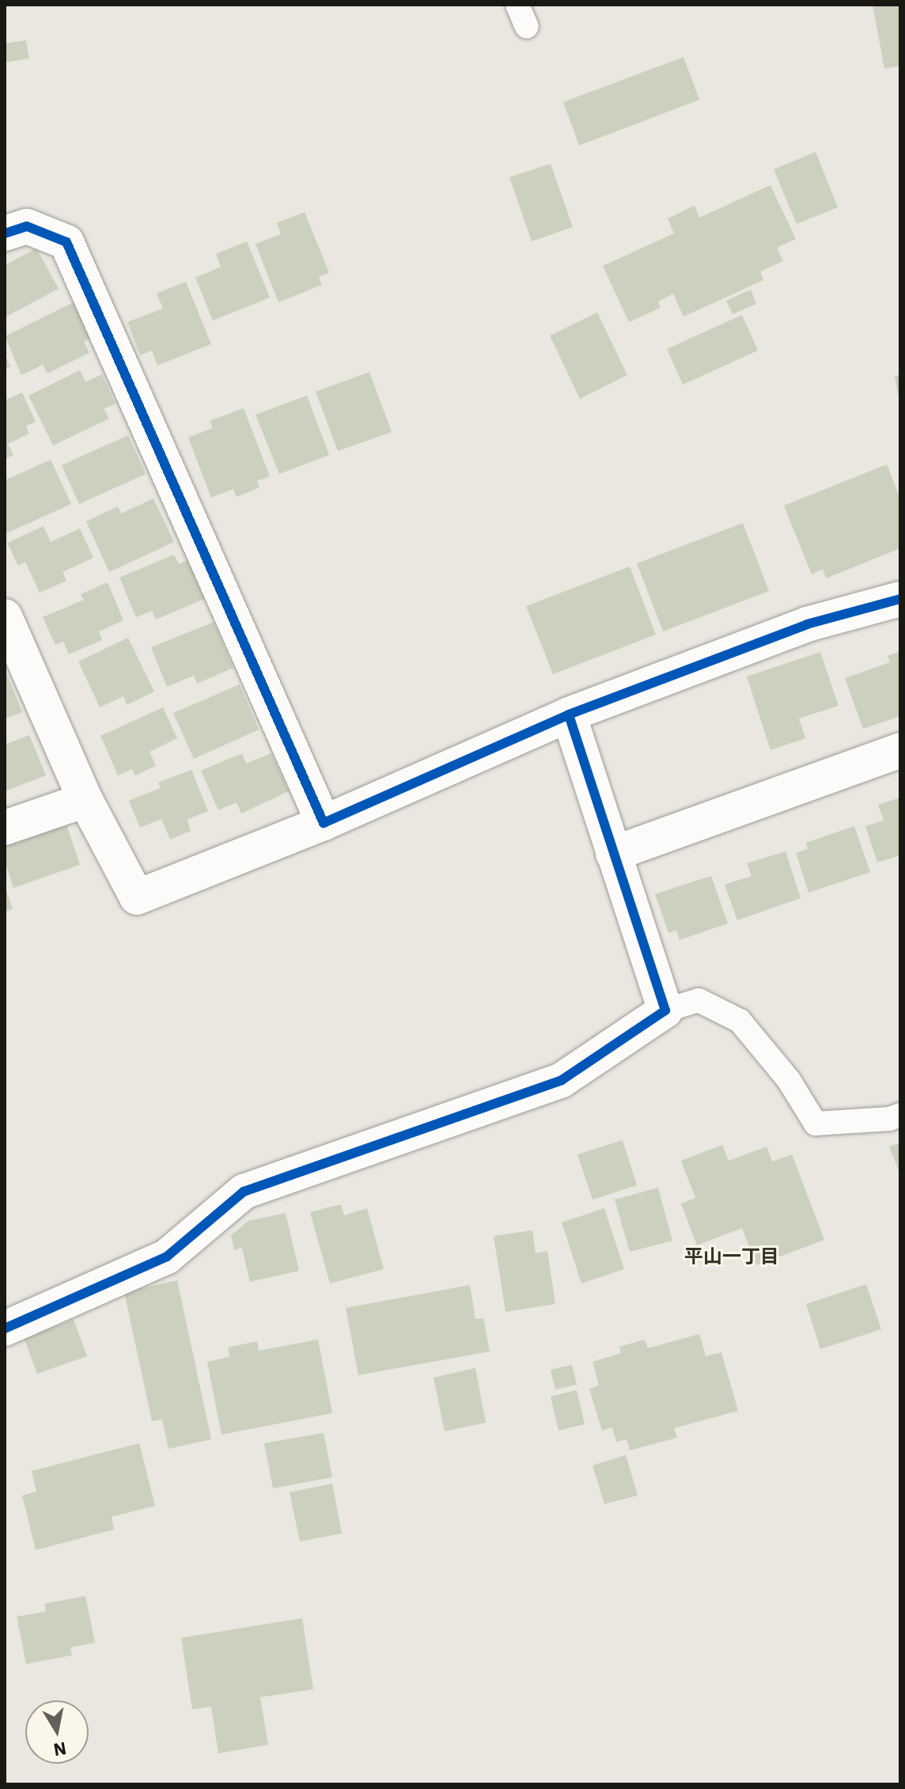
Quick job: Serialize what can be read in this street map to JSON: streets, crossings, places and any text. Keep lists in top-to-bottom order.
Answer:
{
  "districts": ["平山一丁目"],
  "north": "bottom"
}
